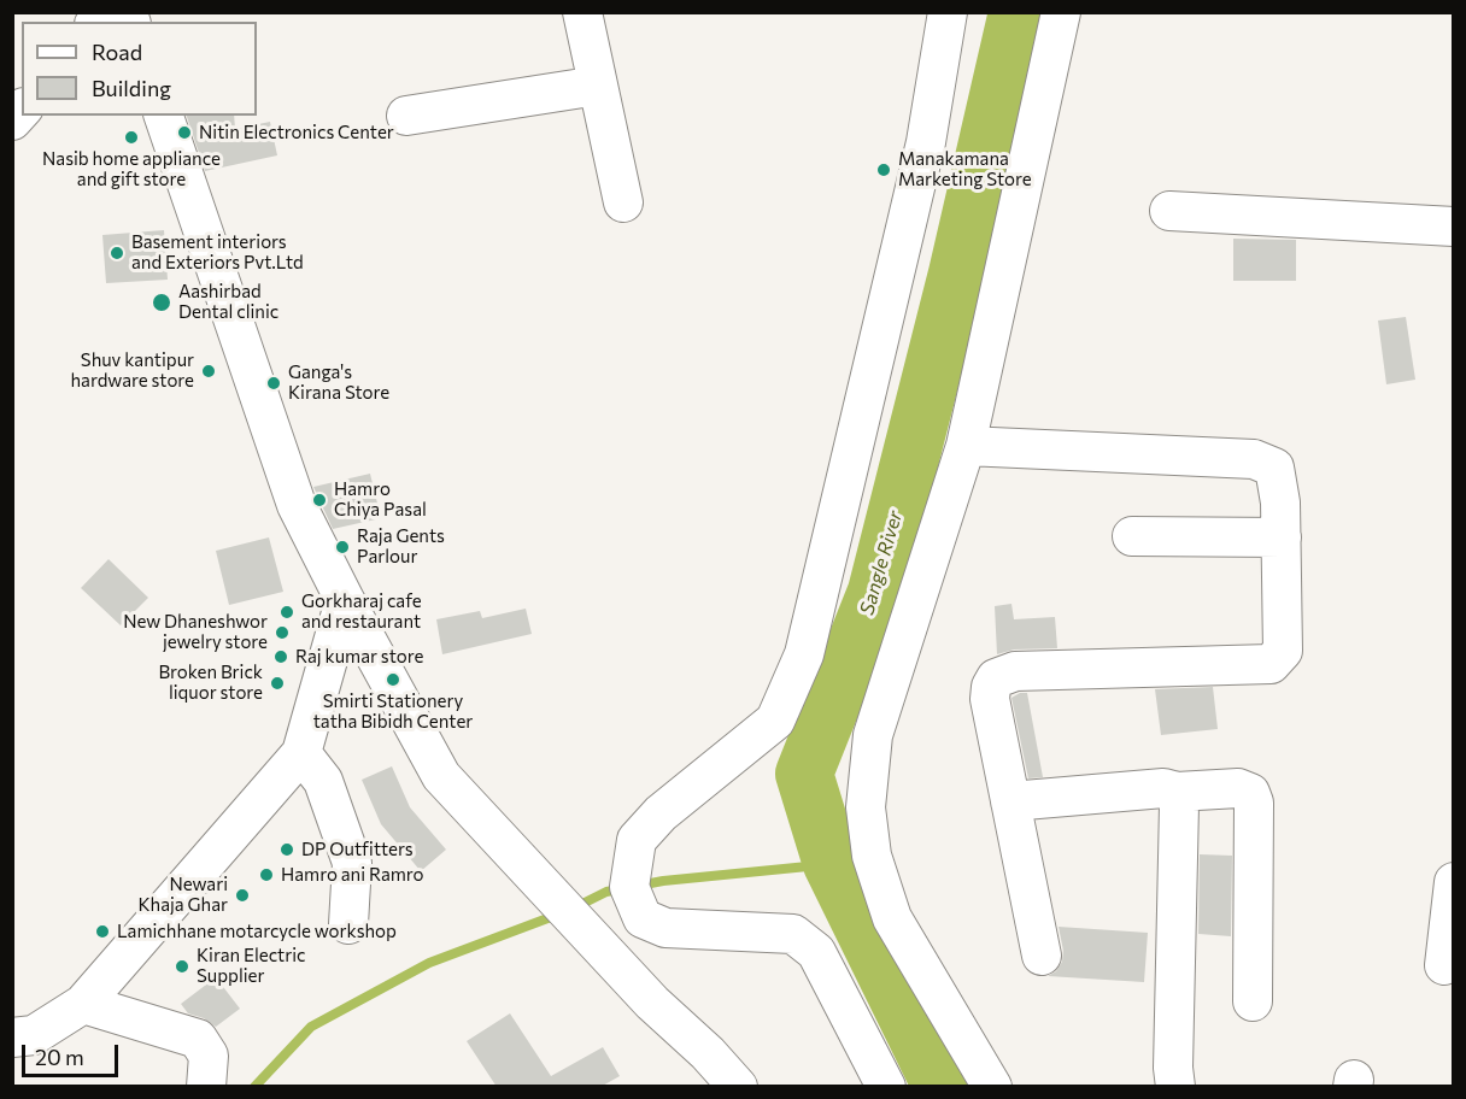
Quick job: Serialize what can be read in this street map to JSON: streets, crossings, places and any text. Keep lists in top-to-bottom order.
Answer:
{
  "water": ["Sangle River"],
  "places": [
    "Nitin Electronics Center",
    "Nasib home appliance and gift store",
    "Manakamana Marketing Store",
    "Basement interiors and Exteriors Pvt.Ltd",
    "Aashirbad Dental clinic",
    "Shuv kantipur hardware store",
    "Ganga's Kirana Store",
    "Hamro Chiya Pasal",
    "Raja Gents Parlour",
    "Gorkharaj cafe and restaurant",
    "New Dhaneshwor jewelry store",
    "Raj kumar store",
    "Smirti Stationery tatha Bibidh Center",
    "Broken Brick liquor store",
    "DP Outfitters",
    "Hamro ani Ramro",
    "Newari Khaja Ghar",
    "Lamichhane motarcycle workshop",
    "Kiran Electric Supplier"
  ],
  "legend": ["Road", "Building"],
  "scale_bar": "20 m"
}
